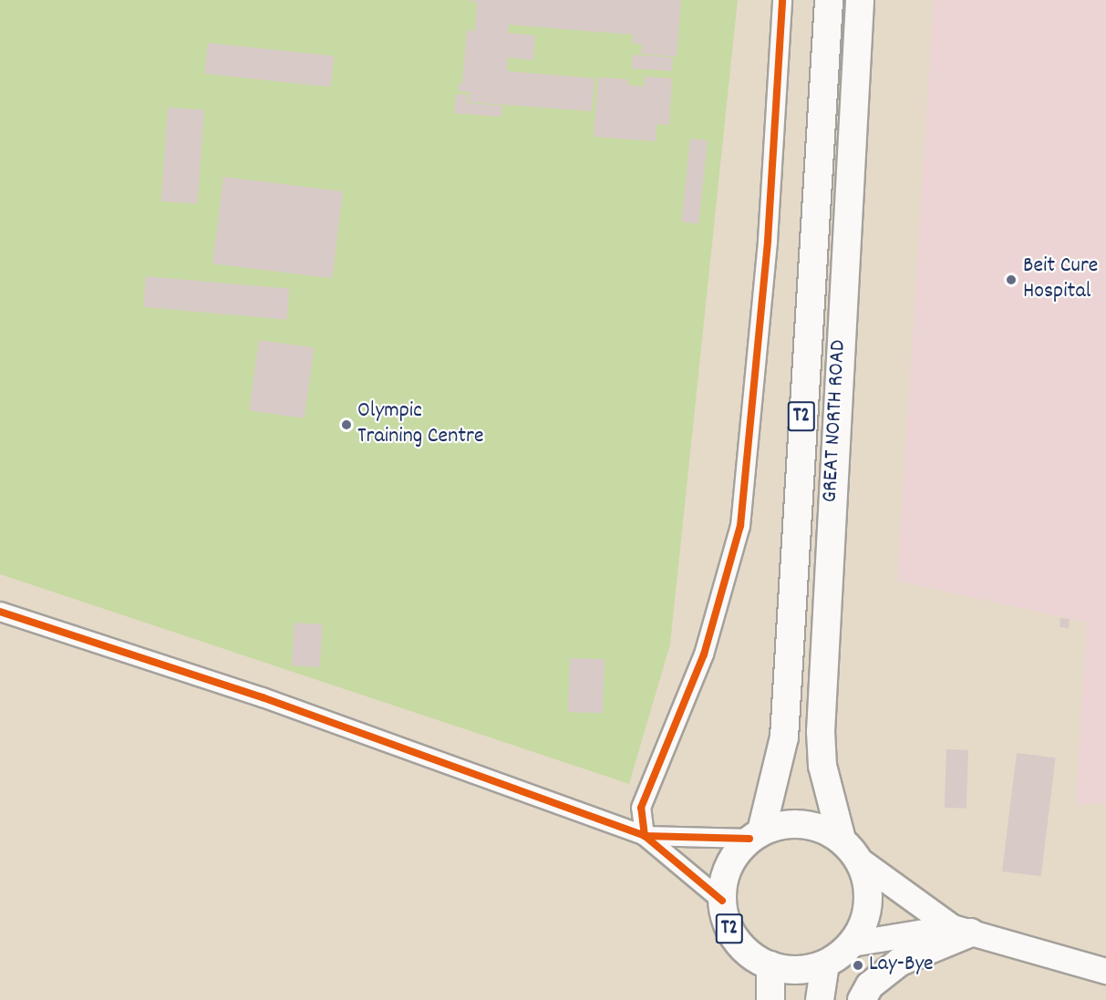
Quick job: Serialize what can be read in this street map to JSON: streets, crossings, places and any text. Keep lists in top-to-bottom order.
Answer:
{
  "streets": {
    "main road": ["T2", "GREAT NORTH ROAD"]
  },
  "crossings": [
    ["T2", "GREAT NORTH ROAD"]
  ],
  "places": ["Beit Cure Hospital", "Olympic Training Centre", "Lay-Bye"]
}
